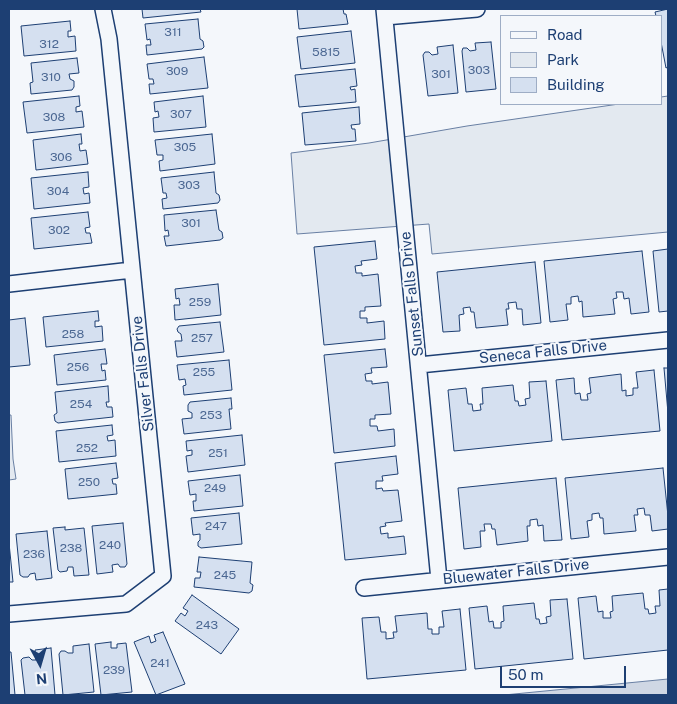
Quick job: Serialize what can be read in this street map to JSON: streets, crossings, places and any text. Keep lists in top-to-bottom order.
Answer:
{
  "streets": {
    "street": [
      "Sunset Falls Drive",
      "Seneca Falls Drive",
      "Silver Falls Drive",
      "Bluewater Falls Drive"
    ]
  },
  "crossings": [
    ["Sunset Falls Drive", "Seneca Falls Drive"],
    ["Sunset Falls Drive", "Bluewater Falls Drive"]
  ],
  "house_numbers": [
    "311",
    "312",
    "5815",
    "303",
    "309",
    "301",
    "310",
    "307",
    "308",
    "305",
    "306",
    "303",
    "304",
    "301",
    "302",
    "259",
    "258",
    "257",
    "256",
    "255",
    "254",
    "253",
    "252",
    "251",
    "250",
    "249",
    "247",
    "240",
    "238",
    "236",
    "245",
    "243",
    "241",
    "239"
  ],
  "legend": ["Road", "Park", "Building"],
  "scale_bar": "50 m",
  "north": "bottom"
}
